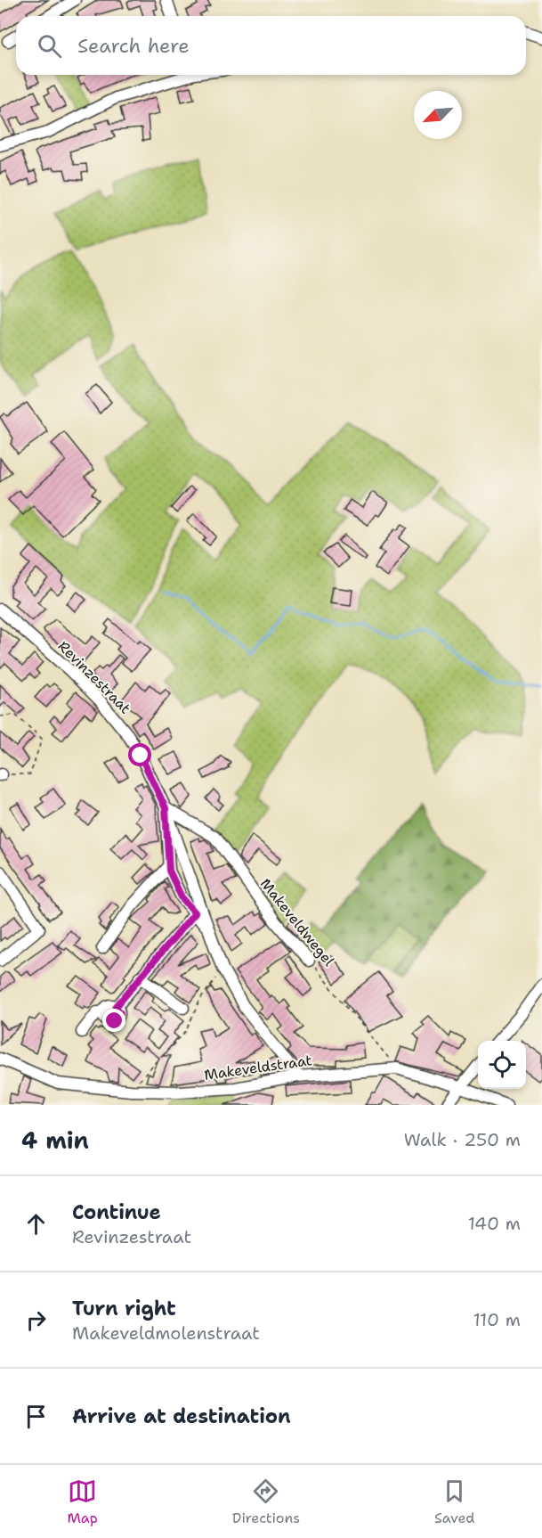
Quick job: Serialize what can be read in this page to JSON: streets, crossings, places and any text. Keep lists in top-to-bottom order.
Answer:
{
  "streets": {
    "street": ["Revinzestraat", "Makeveldwegel", "Makeveldstraat"]
  },
  "crossings": [
    ["Revinzestraat", "Makeveldwegel"],
    ["Revinzestraat", "Makeveldstraat"],
    ["Makeveldwegel", "Makeveldstraat"]
  ],
  "north": "bottom left",
  "page": {
    "search": "Search here",
    "heading": ["4 min", "Walk · 250 m"],
    "list": [
      ["Continue", "Revinzestraat", "140 m"],
      ["Turn right", "Makeveldmolenstraat", "110 m"],
      "Arrive at destination"
    ],
    "nav": ["Map", "Directions", "Saved"]
  }
}
